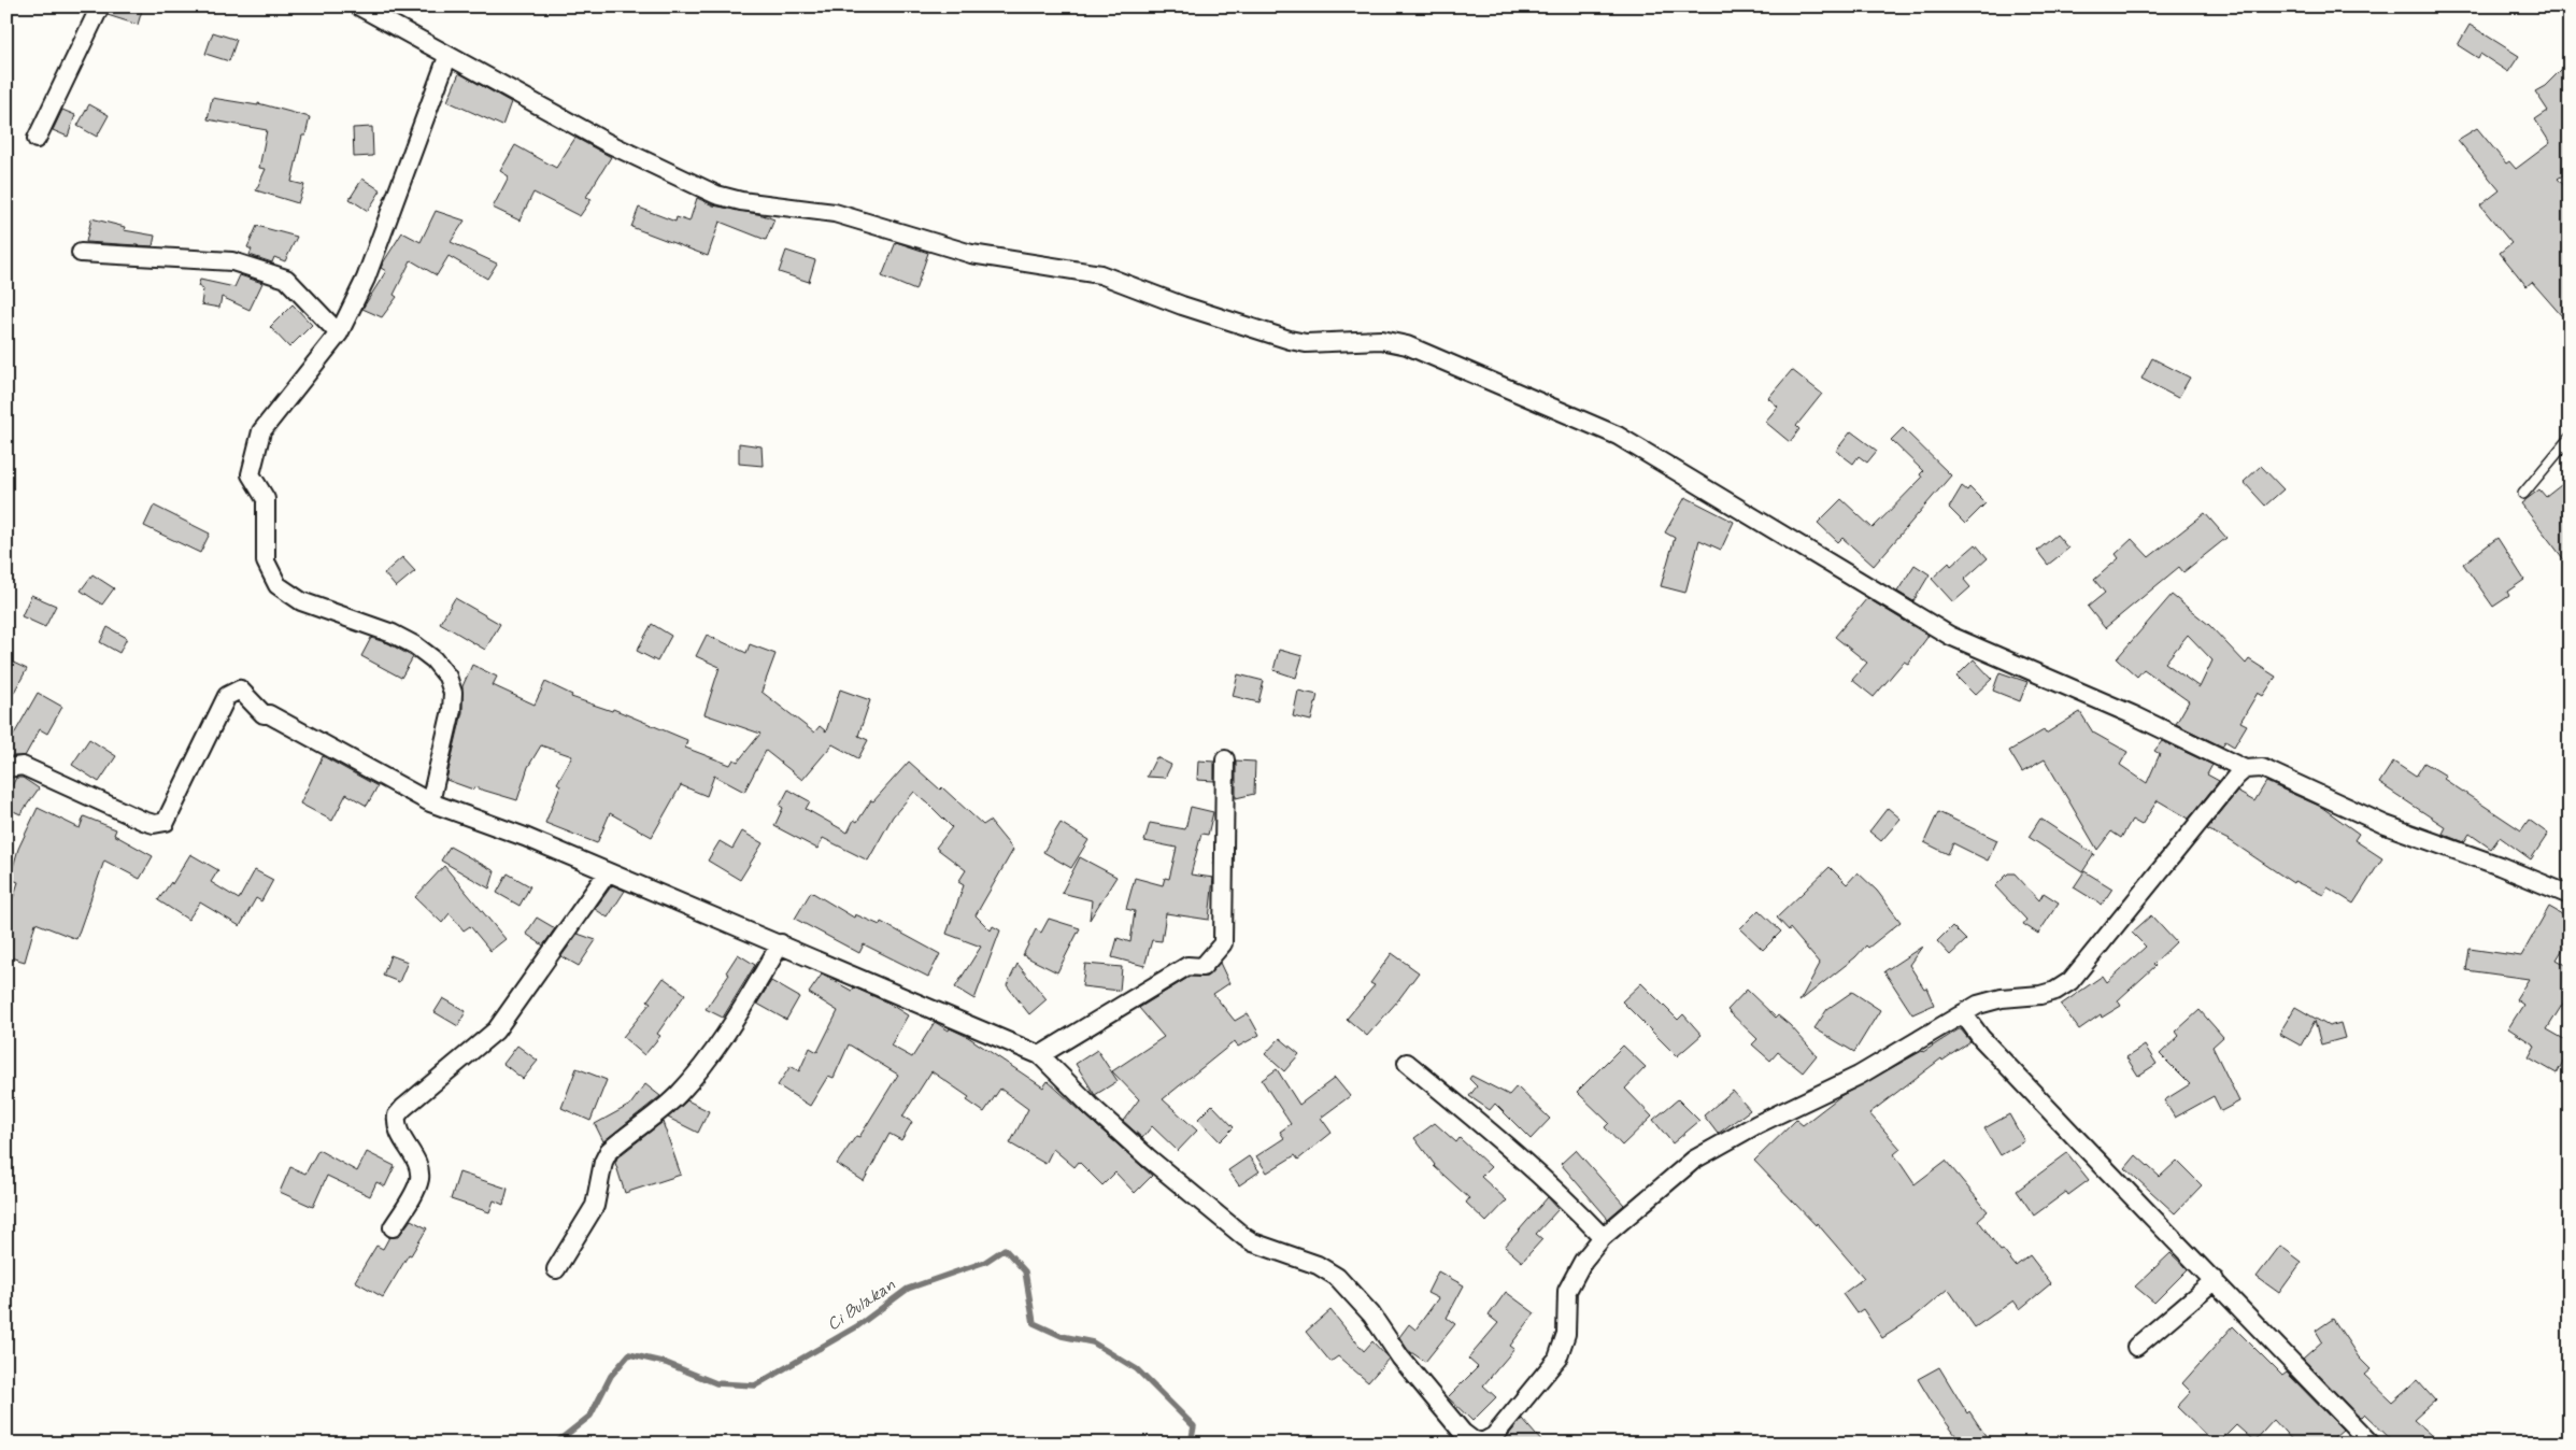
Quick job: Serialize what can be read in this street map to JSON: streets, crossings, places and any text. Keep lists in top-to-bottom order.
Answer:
{
  "water": ["Ci Bulakan"]
}
